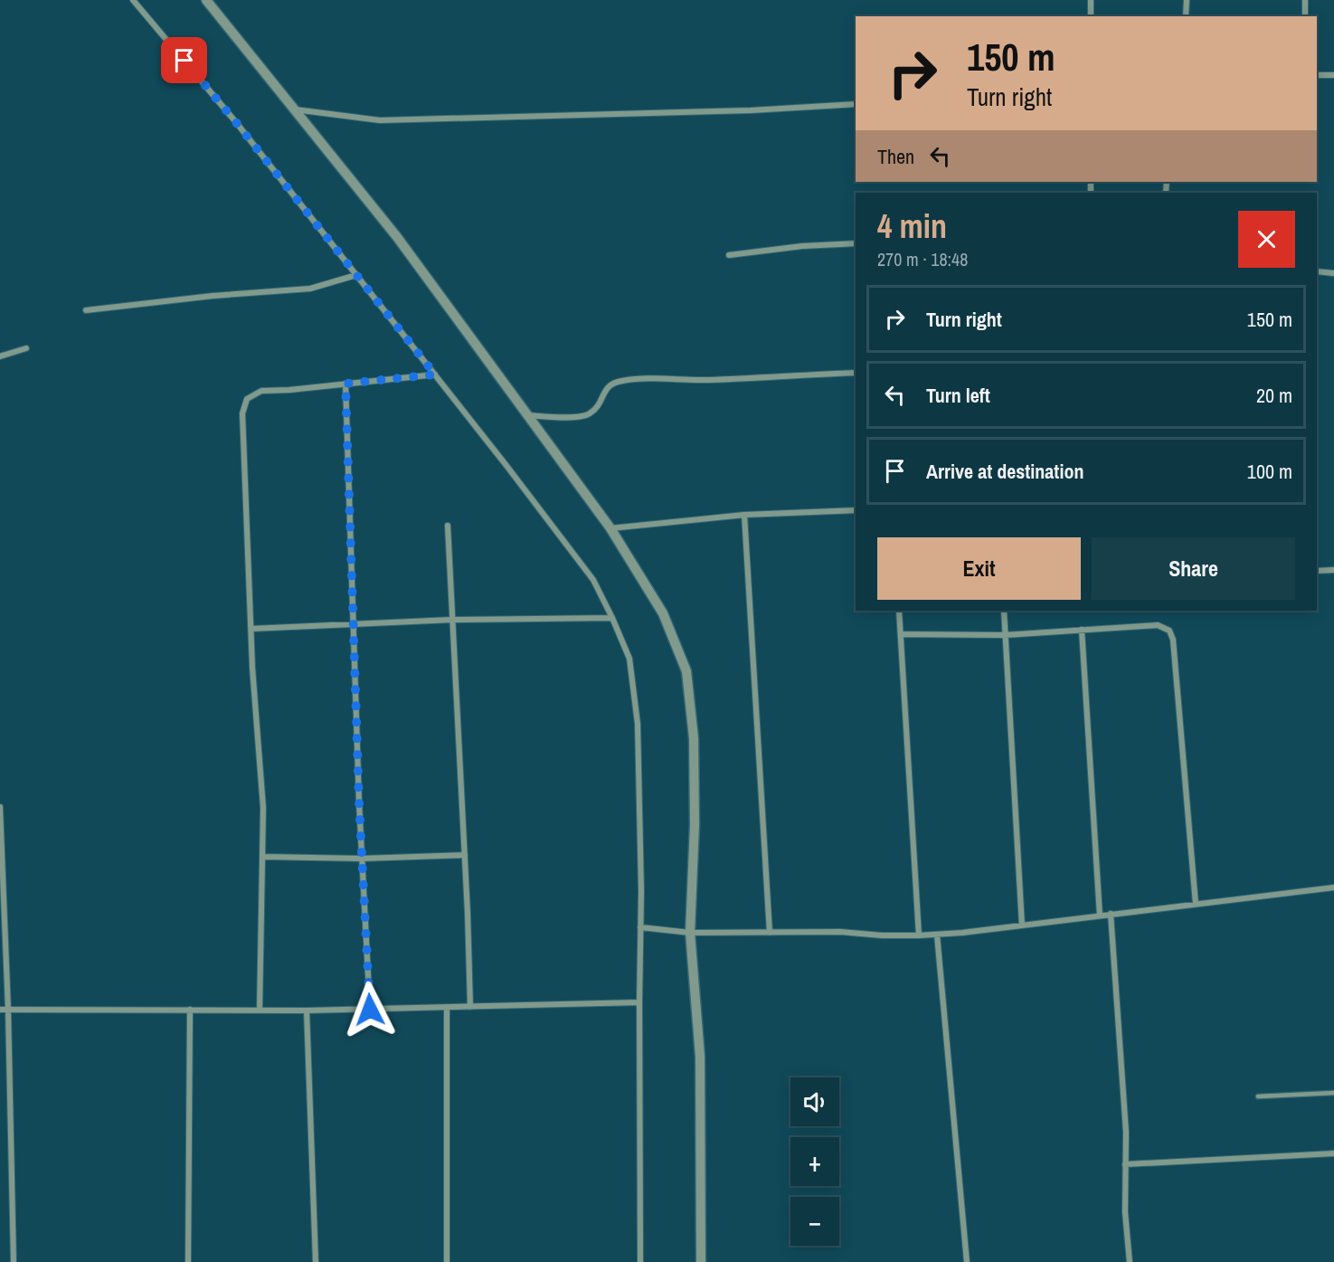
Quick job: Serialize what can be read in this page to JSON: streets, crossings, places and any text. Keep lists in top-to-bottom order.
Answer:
{
  "page": {
    "turn": ["150 m", "Turn right"],
    "then": "Then",
    "heading": ["4 min", "270 m · 18:48"],
    "list": [
      {
        "name": "Turn right",
        "value": "150 m"
      },
      {
        "name": "Turn left",
        "value": "20 m"
      },
      {
        "name": "Arrive at destination",
        "value": "100 m"
      }
    ],
    "buttons": ["Exit", "Share"],
    "map_buttons": ["+", "−"]
  }
}
